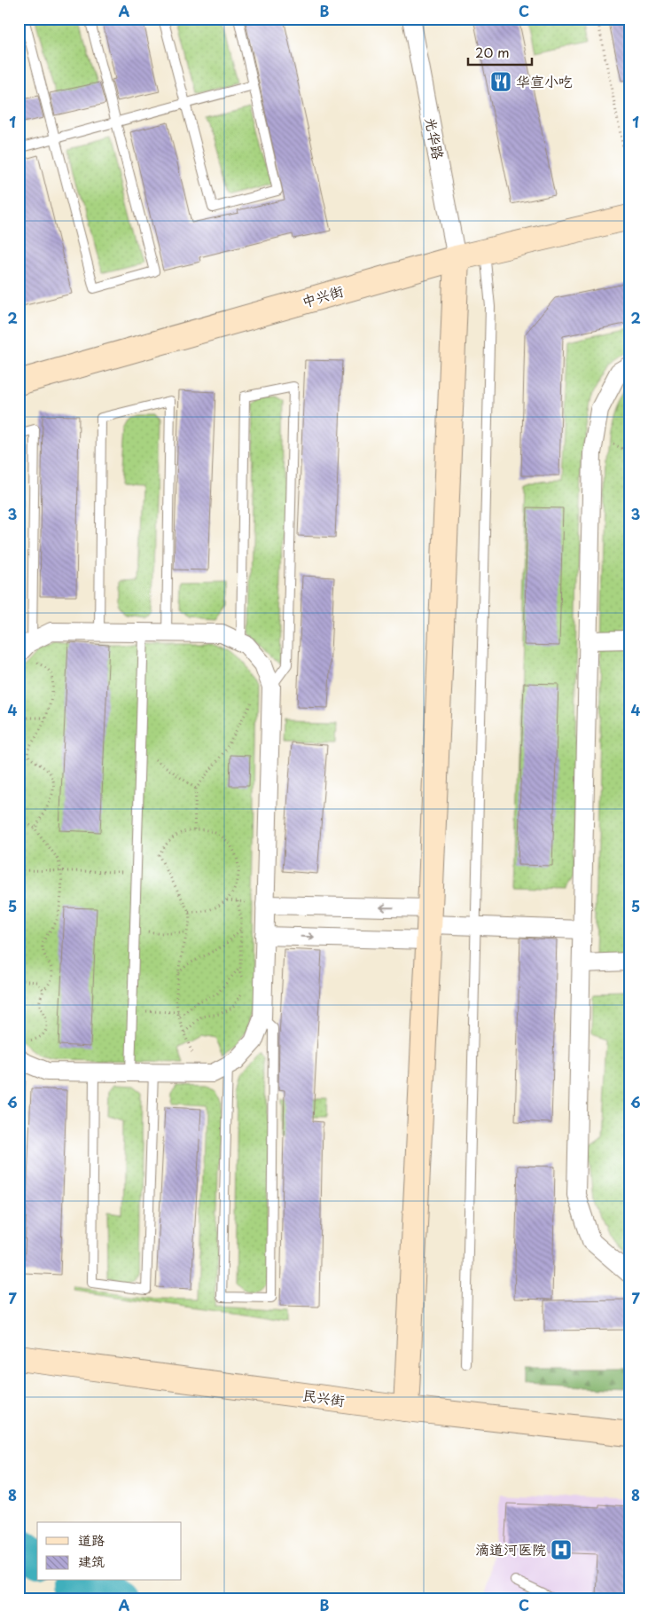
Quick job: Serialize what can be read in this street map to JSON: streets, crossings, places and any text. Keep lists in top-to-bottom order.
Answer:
{
  "streets": {
    "street": ["光华路", "中兴街", "民兴街"]
  },
  "crossings": [
    ["光华路", "中兴街"]
  ],
  "places": {
    "restaurant": ["华宣小吃"],
    "hospital": ["滴道河医院"]
  },
  "legend": ["道路", "建筑"],
  "scale_bar": "20 m",
  "grid": {
    "columns": ["A", "B", "C"],
    "rows": [
      "1",
      "2",
      "3",
      "4",
      "5",
      "6",
      "7",
      "8"
    ]
  }
}
